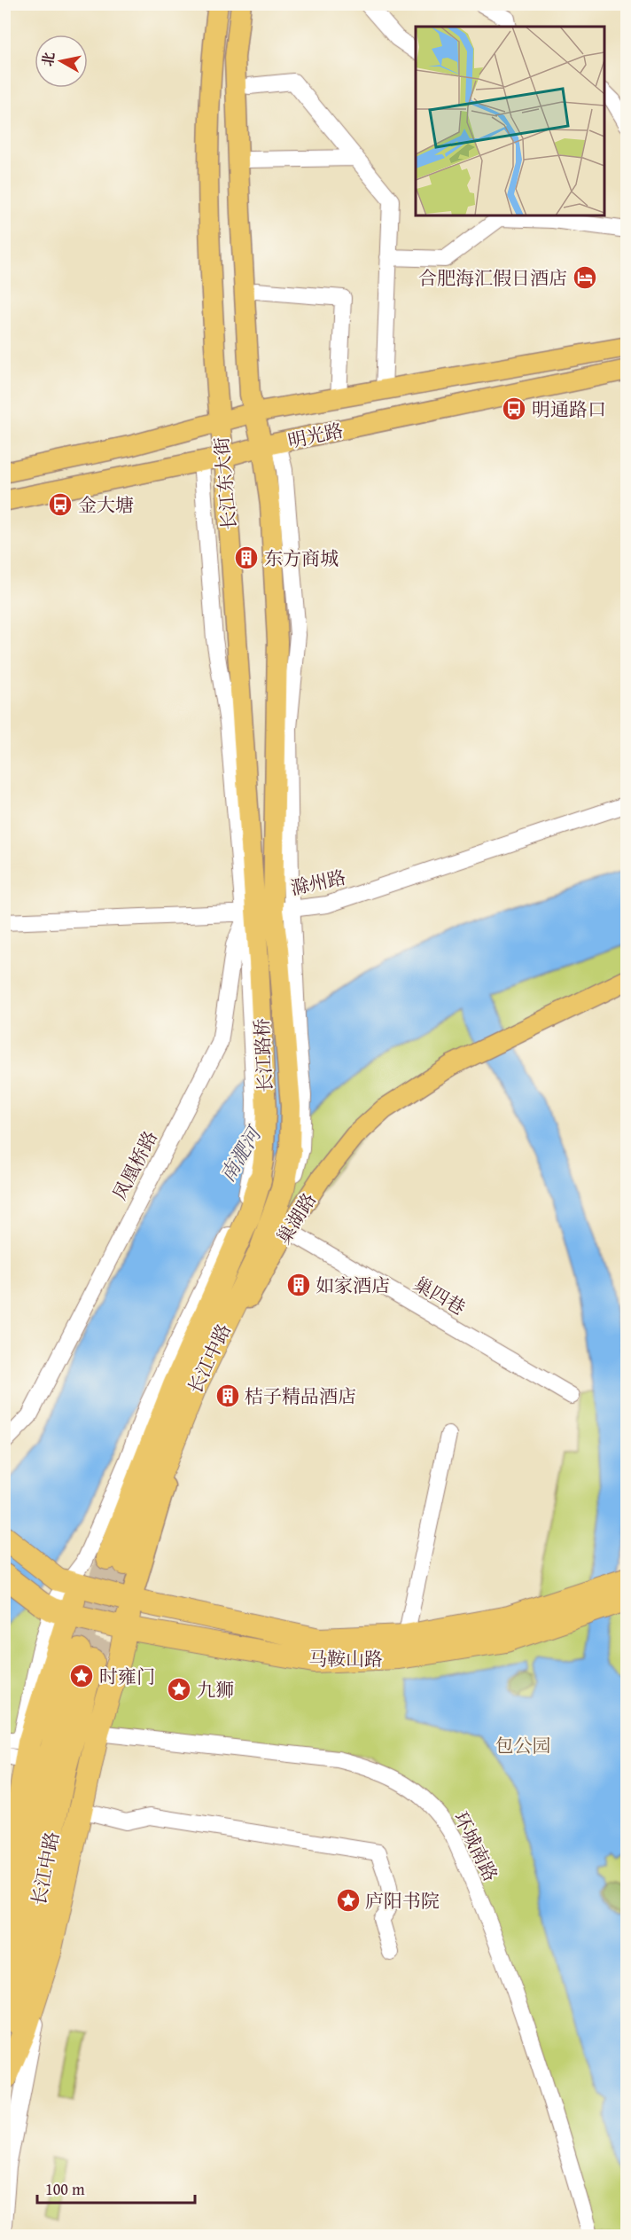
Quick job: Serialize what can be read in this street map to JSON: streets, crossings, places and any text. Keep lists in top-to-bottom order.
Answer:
{
  "streets": {
    "highway": ["长江中路", "马鞍山路"],
    "main road": [
      "明光路",
      "长江东大街",
      "长江路桥",
      "巢湖路"
    ],
    "street": [
      "滁州路",
      "凤凰桥路",
      "巢四巷",
      "环城南路"
    ]
  },
  "crossings": [
    ["明光路", "长江东大街"],
    ["长江东大街", "滁州路"],
    ["长江东大街", "长江路桥"],
    ["长江东大街", "凤凰桥路"],
    ["滁州路", "凤凰桥路"],
    ["长江路桥", "长江中路"],
    ["巢湖路", "巢四巷"],
    ["巢湖路", "马鞍山路"]
  ],
  "water": ["南淝河"],
  "parks": ["包公园"],
  "places": {
    "hotel": ["合肥海汇假日酒店"],
    "bus stop": ["明通路口", "金大塘"],
    "building": ["东方商城", "如家酒店", "桔子精品酒店"],
    "place": ["时雍门", "九狮", "庐阳书院"]
  },
  "scale_bar": "100 m",
  "north": "left"
}
